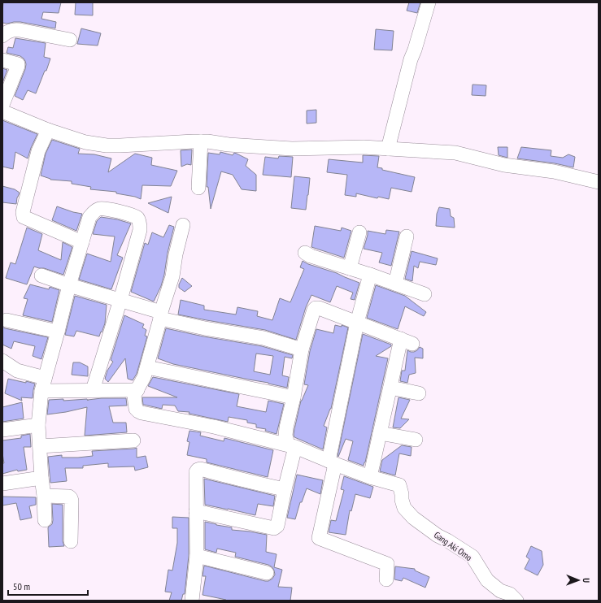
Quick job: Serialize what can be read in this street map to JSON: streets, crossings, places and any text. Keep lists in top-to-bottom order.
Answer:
{
  "streets": {
    "street": ["Gang Aki Omo"]
  },
  "scale_bar": "50 m",
  "north": "right"
}
